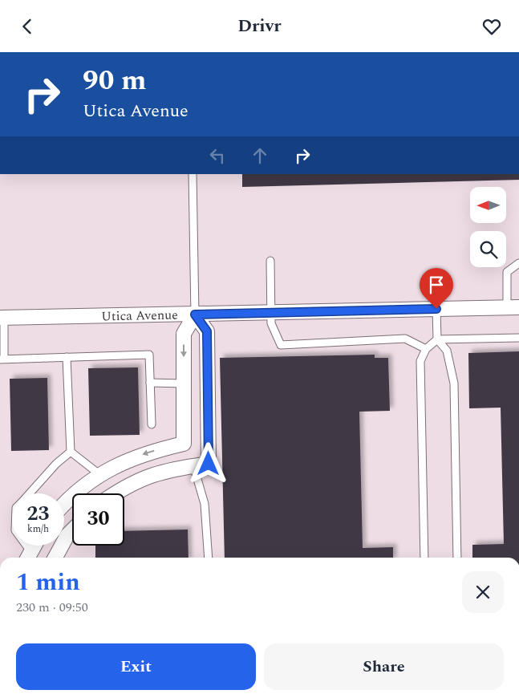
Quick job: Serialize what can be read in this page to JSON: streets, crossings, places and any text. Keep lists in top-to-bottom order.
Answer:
{
  "streets": {
    "street": ["Utica Avenue"]
  },
  "north": "left",
  "page": {
    "header": "Drivr",
    "turn": ["90 m", "Utica Avenue"],
    "speed": "23 km/h",
    "limit": "30",
    "heading": ["1 min", "230 m · 09:50"],
    "buttons": ["Exit", "Share"]
  }
}
